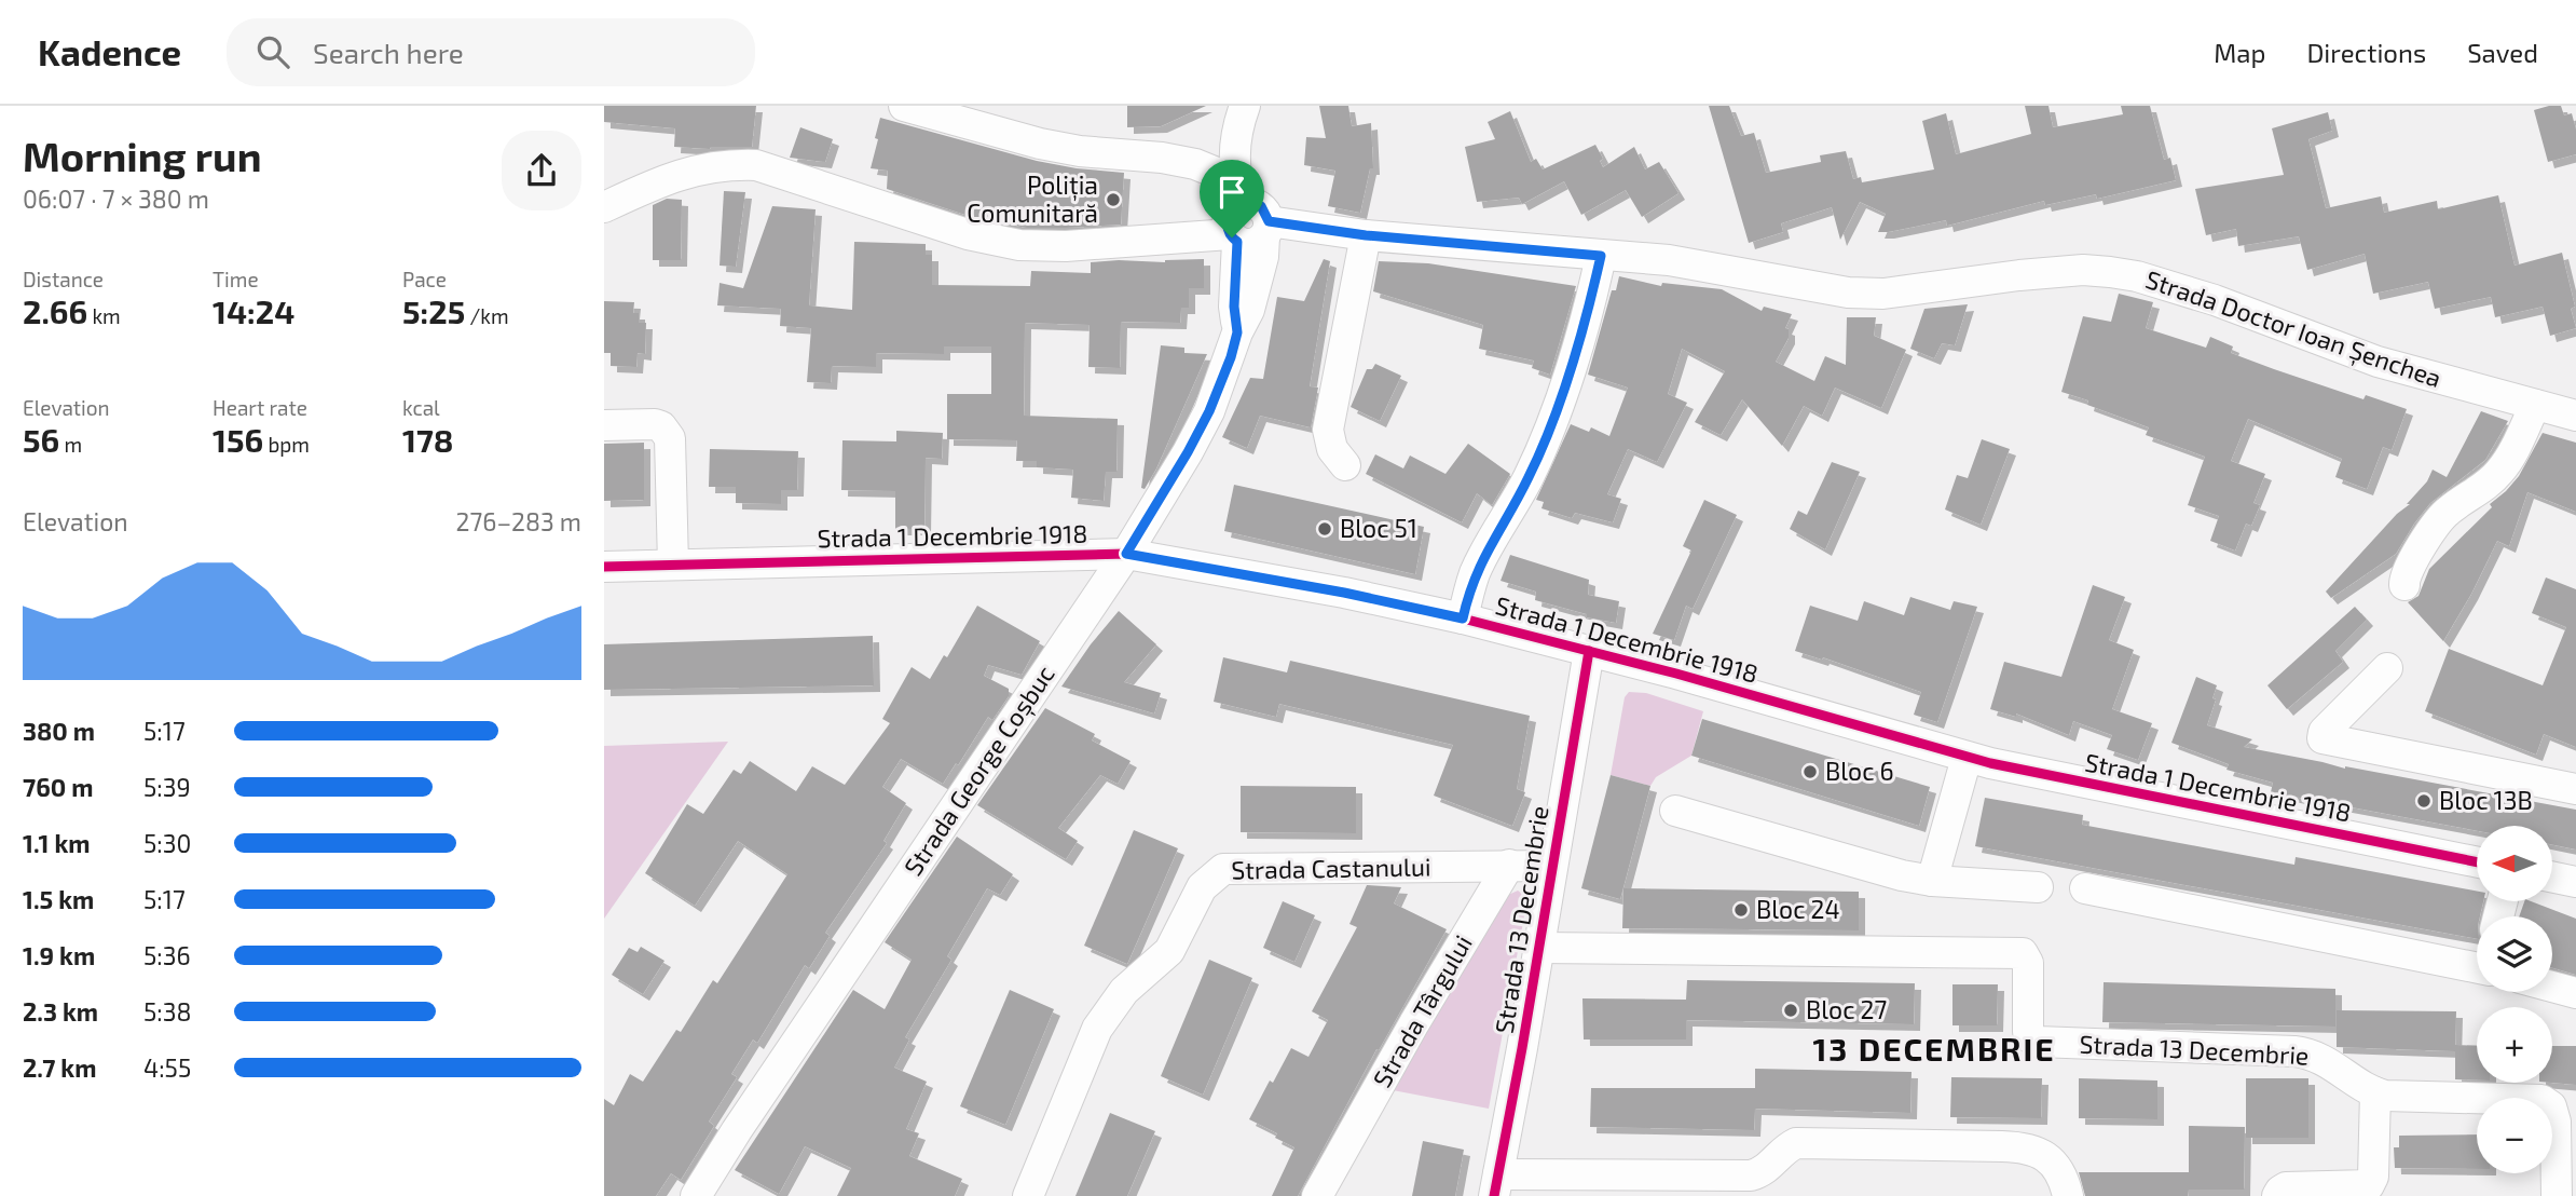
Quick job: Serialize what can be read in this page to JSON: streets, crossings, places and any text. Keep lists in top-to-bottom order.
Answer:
{
  "streets": {
    "street": [
      "Strada Doctor Ioan Șenchea",
      "Strada 1 Decembrie 1918",
      "Strada George Coșbuc",
      "Strada Castanului",
      "Strada 13 Decembrie",
      "Strada Târgului"
    ]
  },
  "crossings": [
    ["Strada Doctor Ioan Șenchea", "Strada George Coșbuc"],
    ["Strada 1 Decembrie 1918", "Strada George Coșbuc"],
    ["Strada 1 Decembrie 1918", "Strada 13 Decembrie"],
    ["Strada Castanului", "Strada Târgului"]
  ],
  "districts": ["13 DECEMBRIE"],
  "places": [
    "Poliția Comunitară",
    "Bloc 51",
    "Bloc 6",
    "Bloc 13B",
    "Bloc 24",
    "Bloc 27"
  ],
  "north": "left",
  "page": {
    "header": "Kadence",
    "search": "Search here",
    "nav": ["Map", "Directions", "Saved"],
    "heading": ["Morning run", "06:07 · 7 × 380 m"],
    "stats": [
      ["Distance", "2.66 km"],
      ["Time", "14:24"],
      ["Pace", "5:25 /km"],
      ["Elevation", "56 m"],
      ["Heart rate", "156 bpm"],
      ["kcal", "178"]
    ],
    "chart": ["Elevation", "276–283 m"],
    "list": [
      {
        "name": "380 m",
        "note": "5:17"
      },
      {
        "name": "760 m",
        "note": "5:39"
      },
      {
        "name": "1.1 km",
        "note": "5:30"
      },
      {
        "name": "1.5 km",
        "note": "5:17"
      },
      {
        "name": "1.9 km",
        "note": "5:36"
      },
      {
        "name": "2.3 km",
        "note": "5:38"
      },
      {
        "name": "2.7 km",
        "note": "4:55"
      }
    ],
    "map_buttons": ["+", "−"]
  }
}
